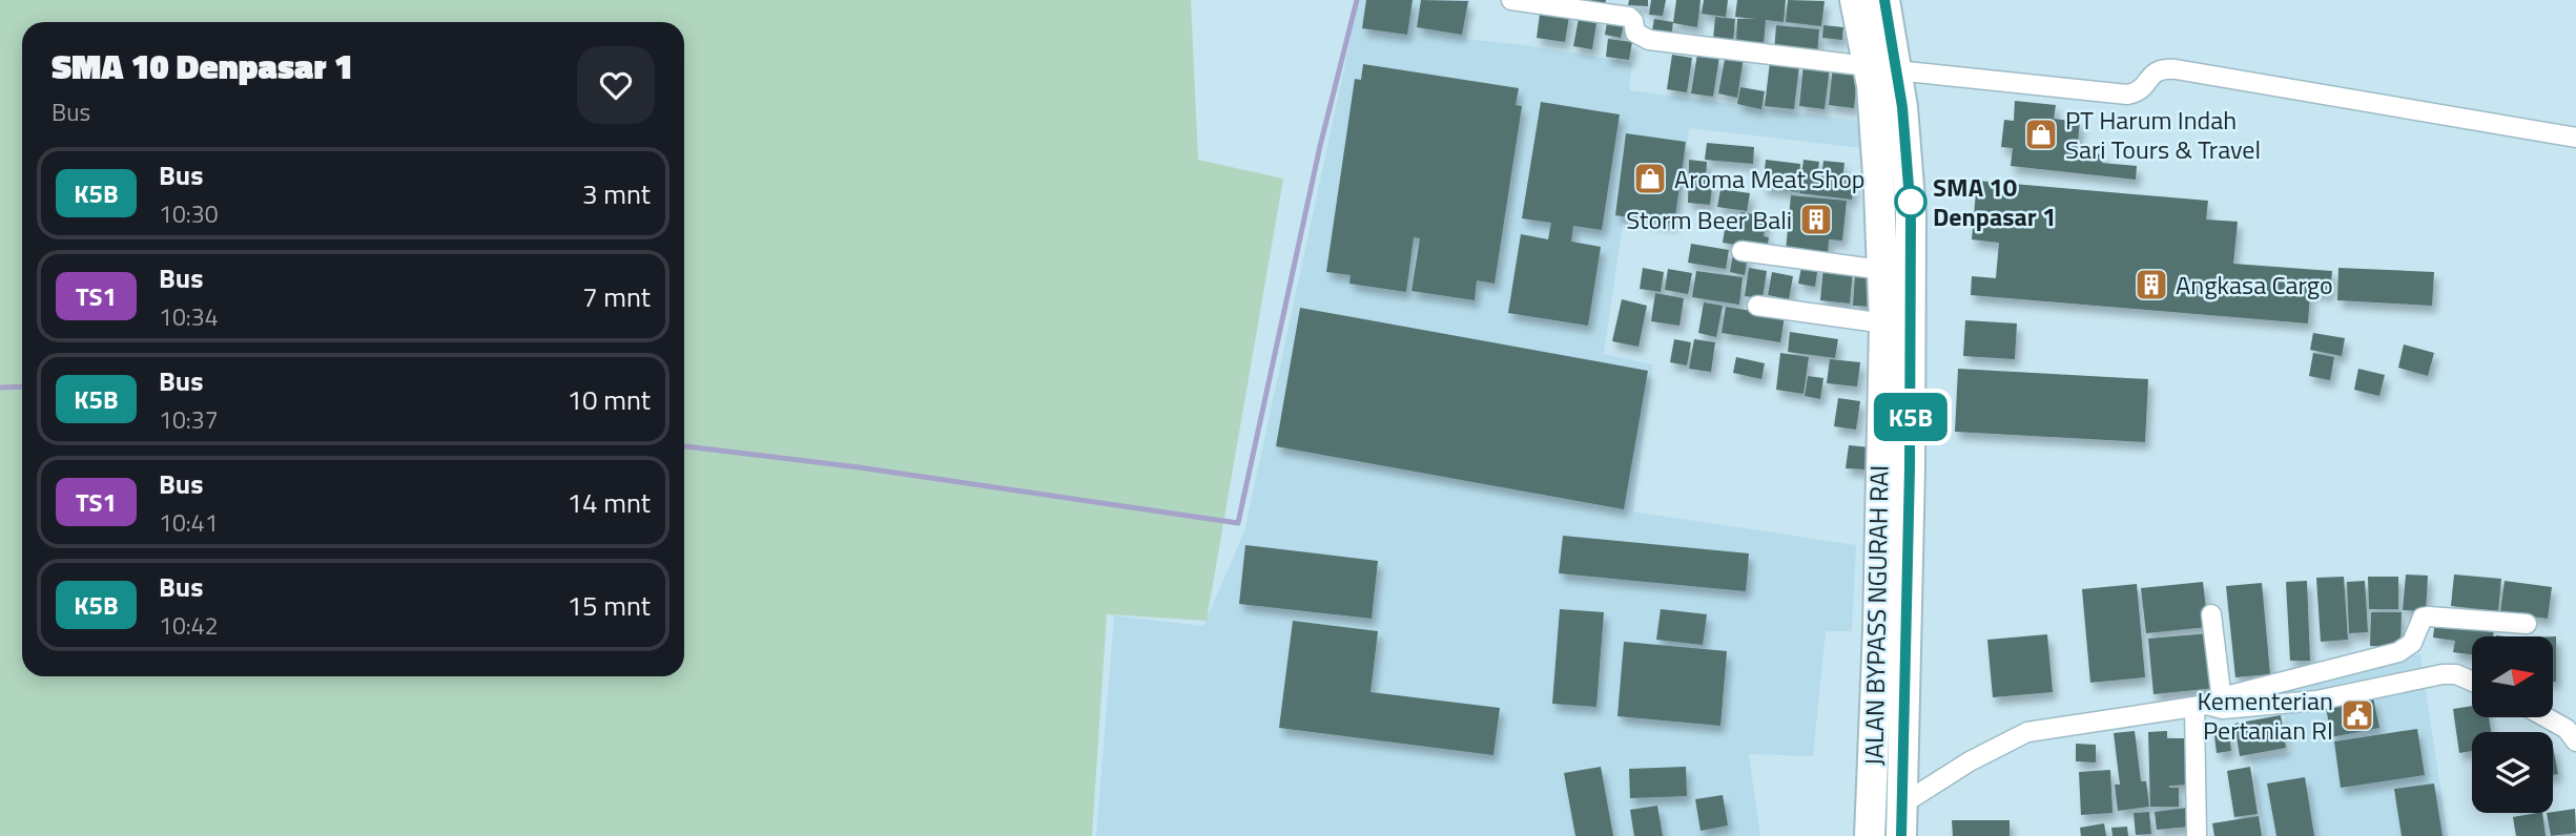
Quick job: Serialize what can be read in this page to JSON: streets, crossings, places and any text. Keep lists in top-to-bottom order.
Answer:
{
  "streets": {
    "highway": ["JALAN BYPASS NGURAH RAI"]
  },
  "places": {
    "shop": ["PT Harum Indah Sari Tours & Travel", "Aroma Meat Shop"],
    "other": ["SMA 10 Denpasar 1"],
    "building": ["Storm Beer Bali", "Angkasa Cargo"],
    "public building": ["Kementerian Pertanian RI"]
  },
  "lines": ["bus line K5B"],
  "north": "right",
  "page": {
    "on_map": "K5B",
    "heading": ["SMA 10 Denpasar 1", "Bus"],
    "list": [
      {
        "mark": "K5B",
        "name": "Bus",
        "note": "10:30",
        "value": "3 mnt"
      },
      {
        "mark": "TS1",
        "name": "Bus",
        "note": "10:34",
        "value": "7 mnt"
      },
      {
        "mark": "K5B",
        "name": "Bus",
        "note": "10:37",
        "value": "10 mnt"
      },
      {
        "mark": "TS1",
        "name": "Bus",
        "note": "10:41",
        "value": "14 mnt"
      },
      {
        "mark": "K5B",
        "name": "Bus",
        "note": "10:42",
        "value": "15 mnt"
      }
    ]
  }
}
